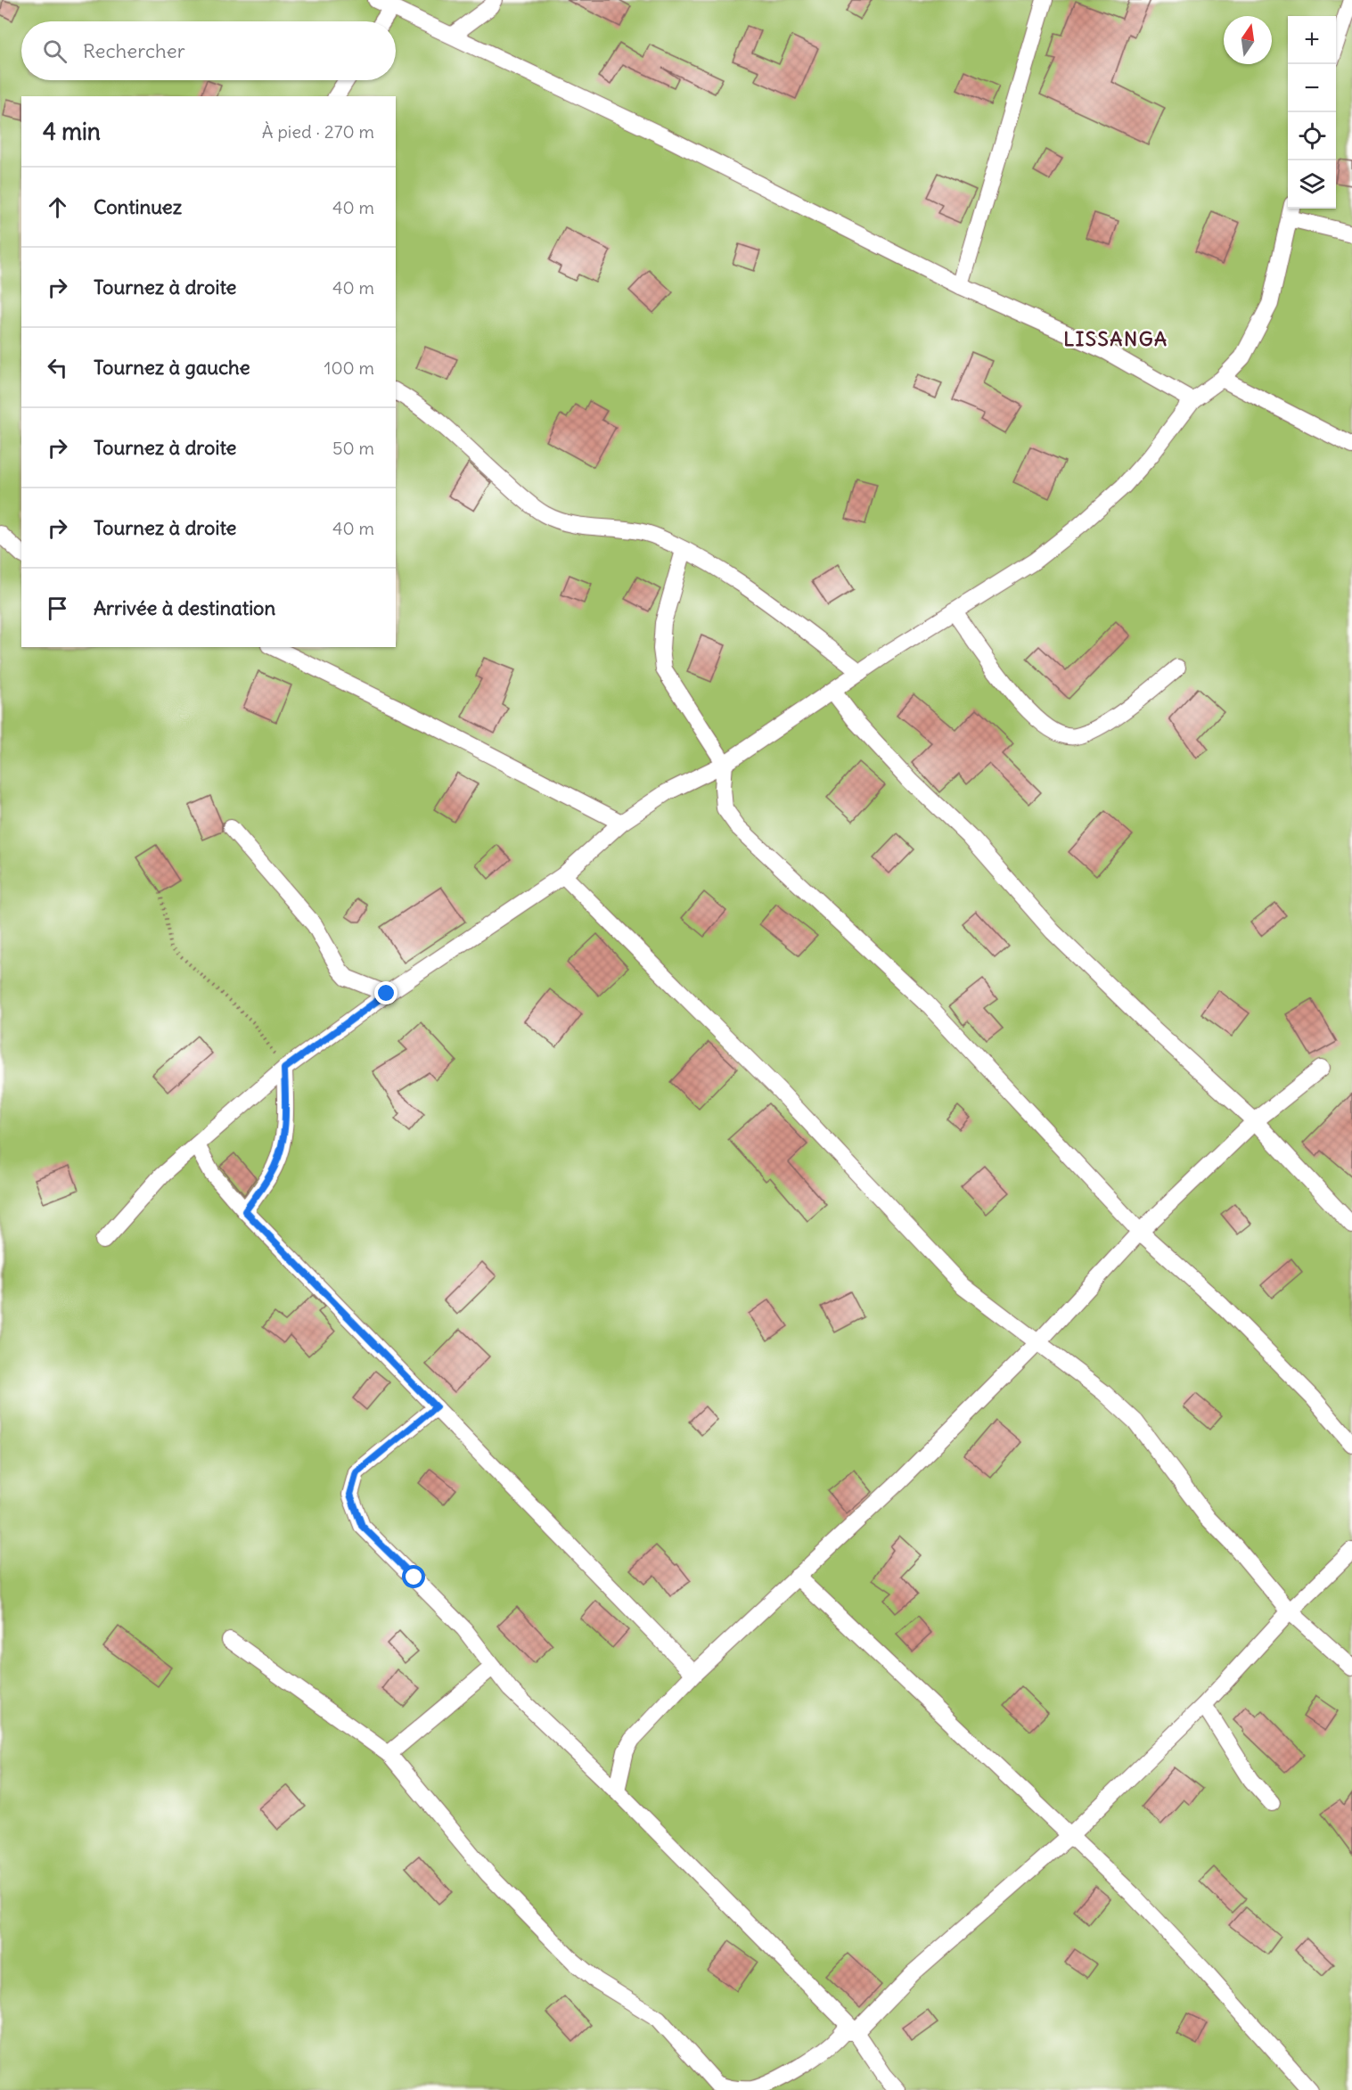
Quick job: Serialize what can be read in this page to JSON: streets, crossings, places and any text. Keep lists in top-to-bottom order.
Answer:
{
  "districts": ["LISSANGA"],
  "north": "top",
  "page": {
    "map_buttons": ["+", "−"],
    "search": "Rechercher",
    "heading": ["4 min", "À pied · 270 m"],
    "list": [
      ["Continuez", "40 m"],
      ["Tournez à droite", "40 m"],
      ["Tournez à gauche", "100 m"],
      ["Tournez à droite", "50 m"],
      ["Tournez à droite", "40 m"],
      "Arrivée à destination"
    ]
  }
}
